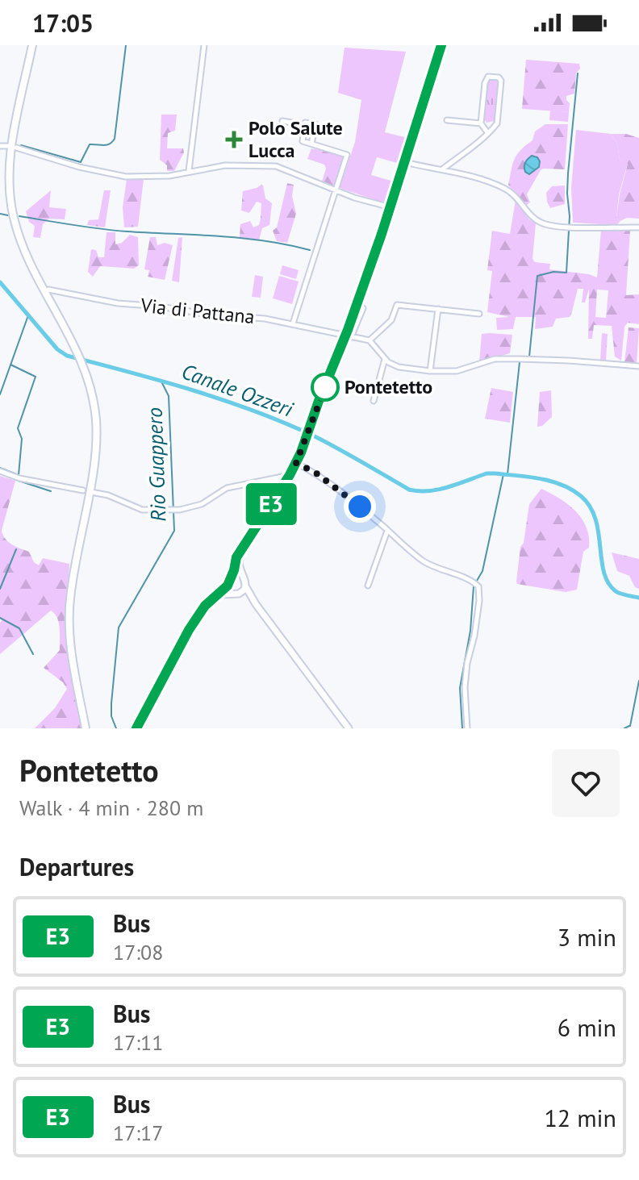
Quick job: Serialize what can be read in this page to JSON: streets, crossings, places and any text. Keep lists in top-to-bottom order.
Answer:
{
  "streets": {
    "street": ["Via di Pattana"]
  },
  "water": ["Canale Ozzeri", "Rio Guappero"],
  "places": {
    "health": ["Polo Salute Lucca"],
    "other": ["Pontetetto"]
  },
  "lines": ["bus line E3"],
  "page": {
    "status": "17:05",
    "on_map": "E3",
    "heading": [
      ["Pontetetto", "Walk · 4 min · 280 m"],
      "Departures"
    ],
    "list": [
      {
        "mark": "E3",
        "name": "Bus",
        "note": "17:08",
        "value": "3 min"
      },
      {
        "mark": "E3",
        "name": "Bus",
        "note": "17:11",
        "value": "6 min"
      },
      {
        "mark": "E3",
        "name": "Bus",
        "note": "17:17",
        "value": "12 min"
      }
    ]
  }
}
